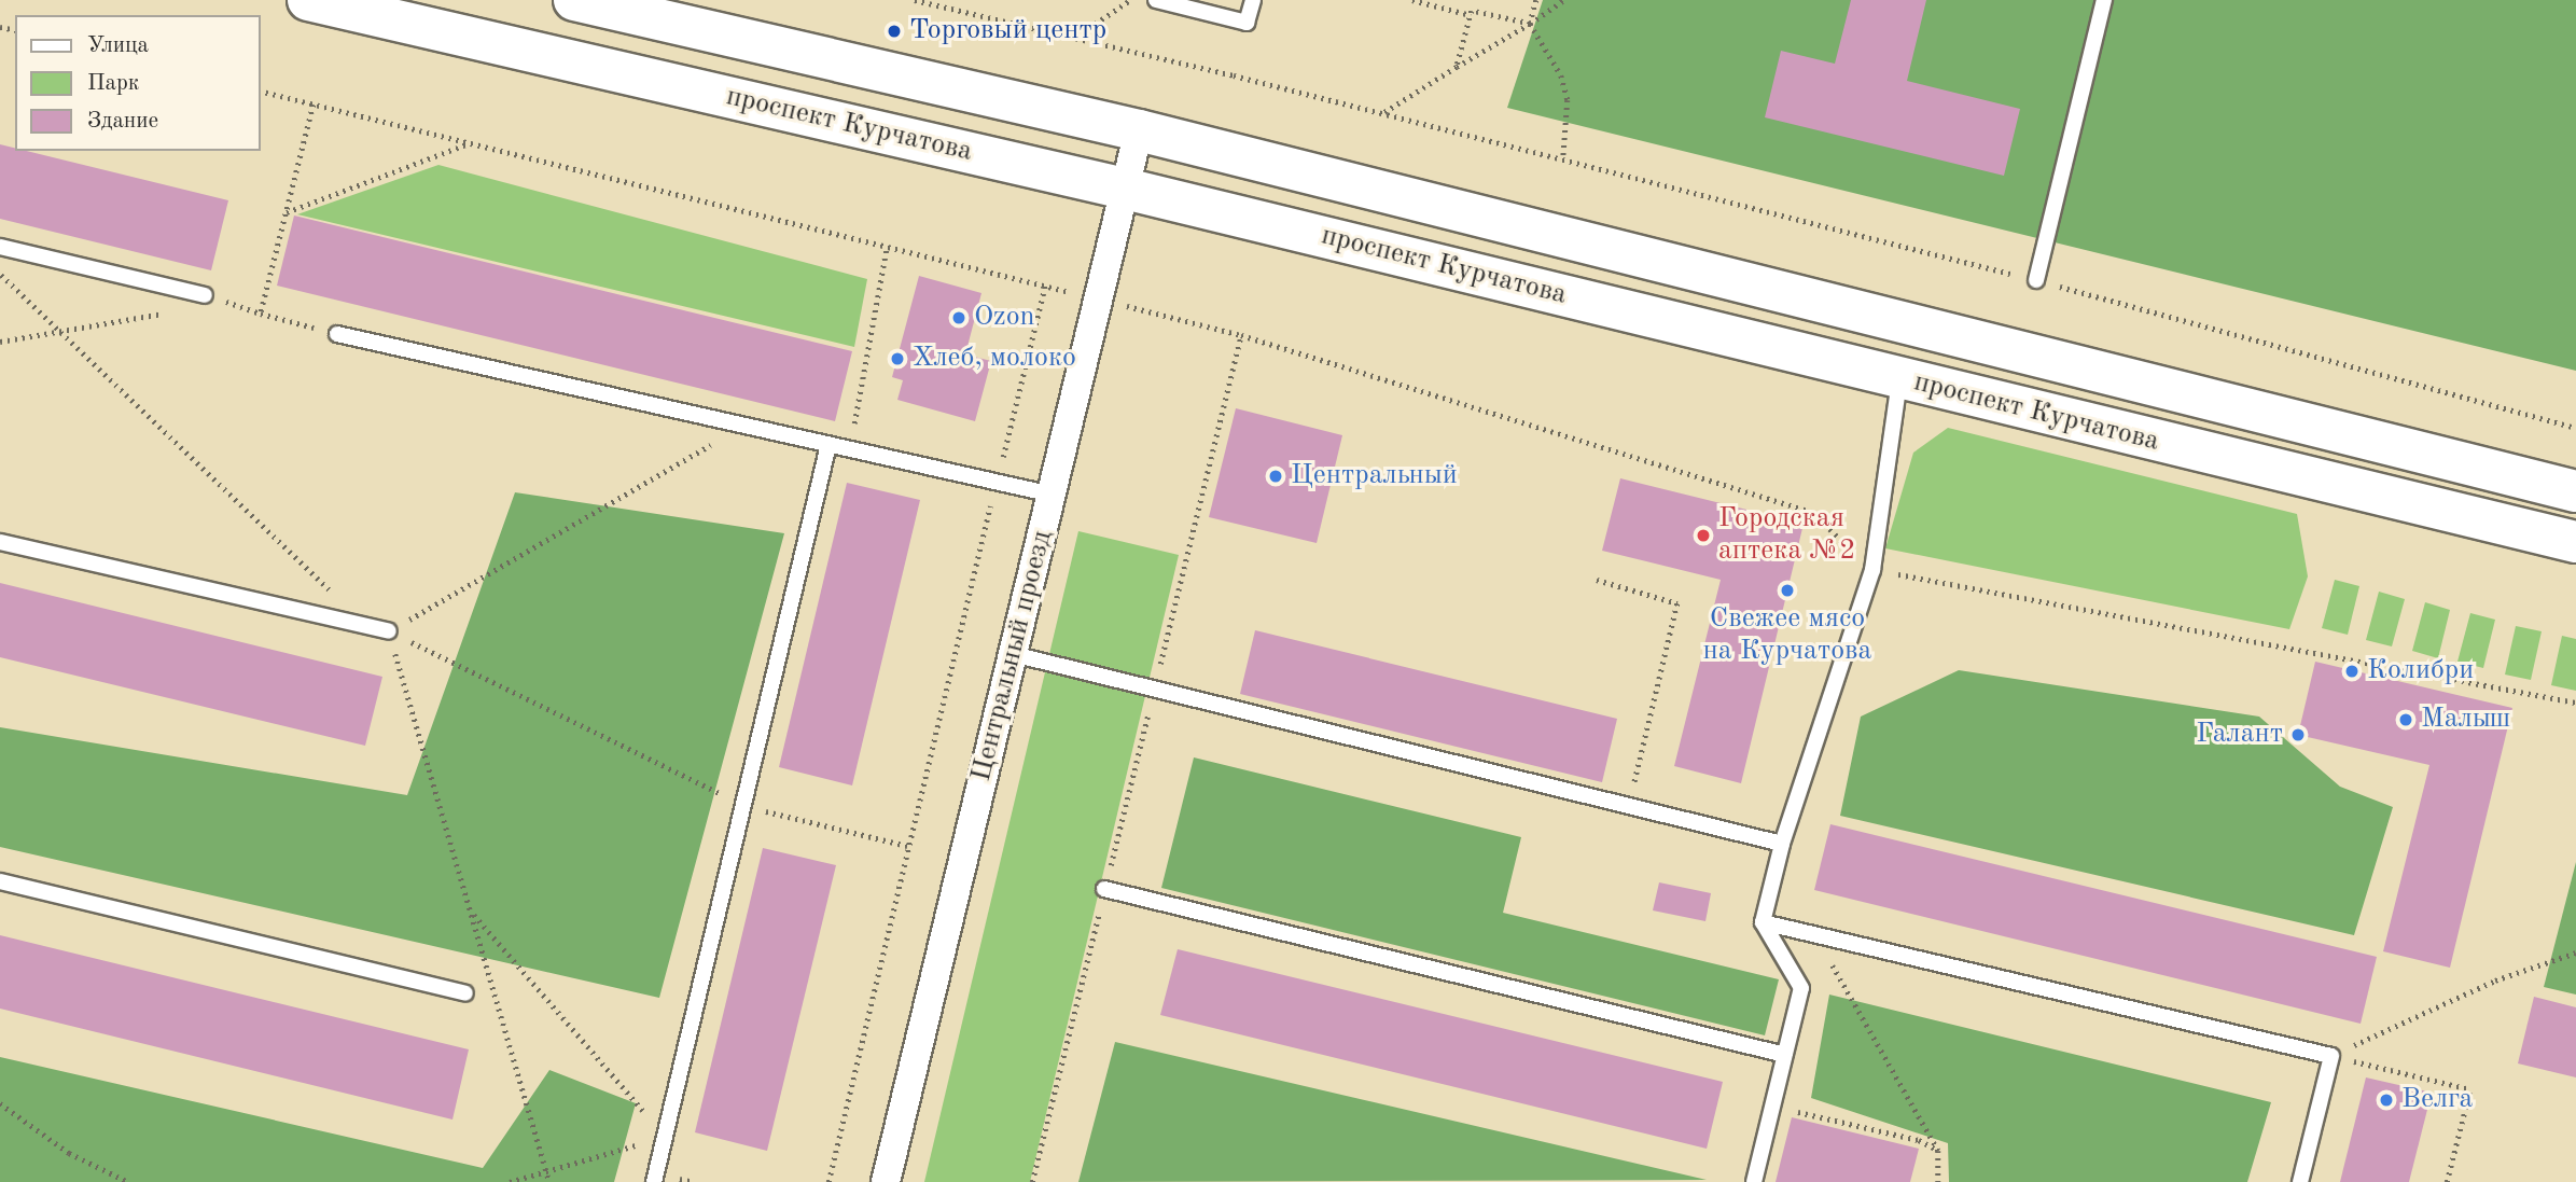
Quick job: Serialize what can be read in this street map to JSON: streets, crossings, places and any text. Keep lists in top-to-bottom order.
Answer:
{
  "streets": {
    "main road": ["проспект Курчатова"],
    "street": ["Центральный проезд"]
  },
  "crossings": [
    ["проспект Курчатова", "Центральный проезд"]
  ],
  "places": [
    "Торговый центр",
    "Ozon",
    "Хлеб, молоко",
    "Центральный",
    "Городская аптека №2",
    "Свежее мясо на Курчатова",
    "Колибри",
    "Малыш",
    "Галант",
    "Велга"
  ],
  "legend": ["Улица", "Парк", "Здание"]
}
